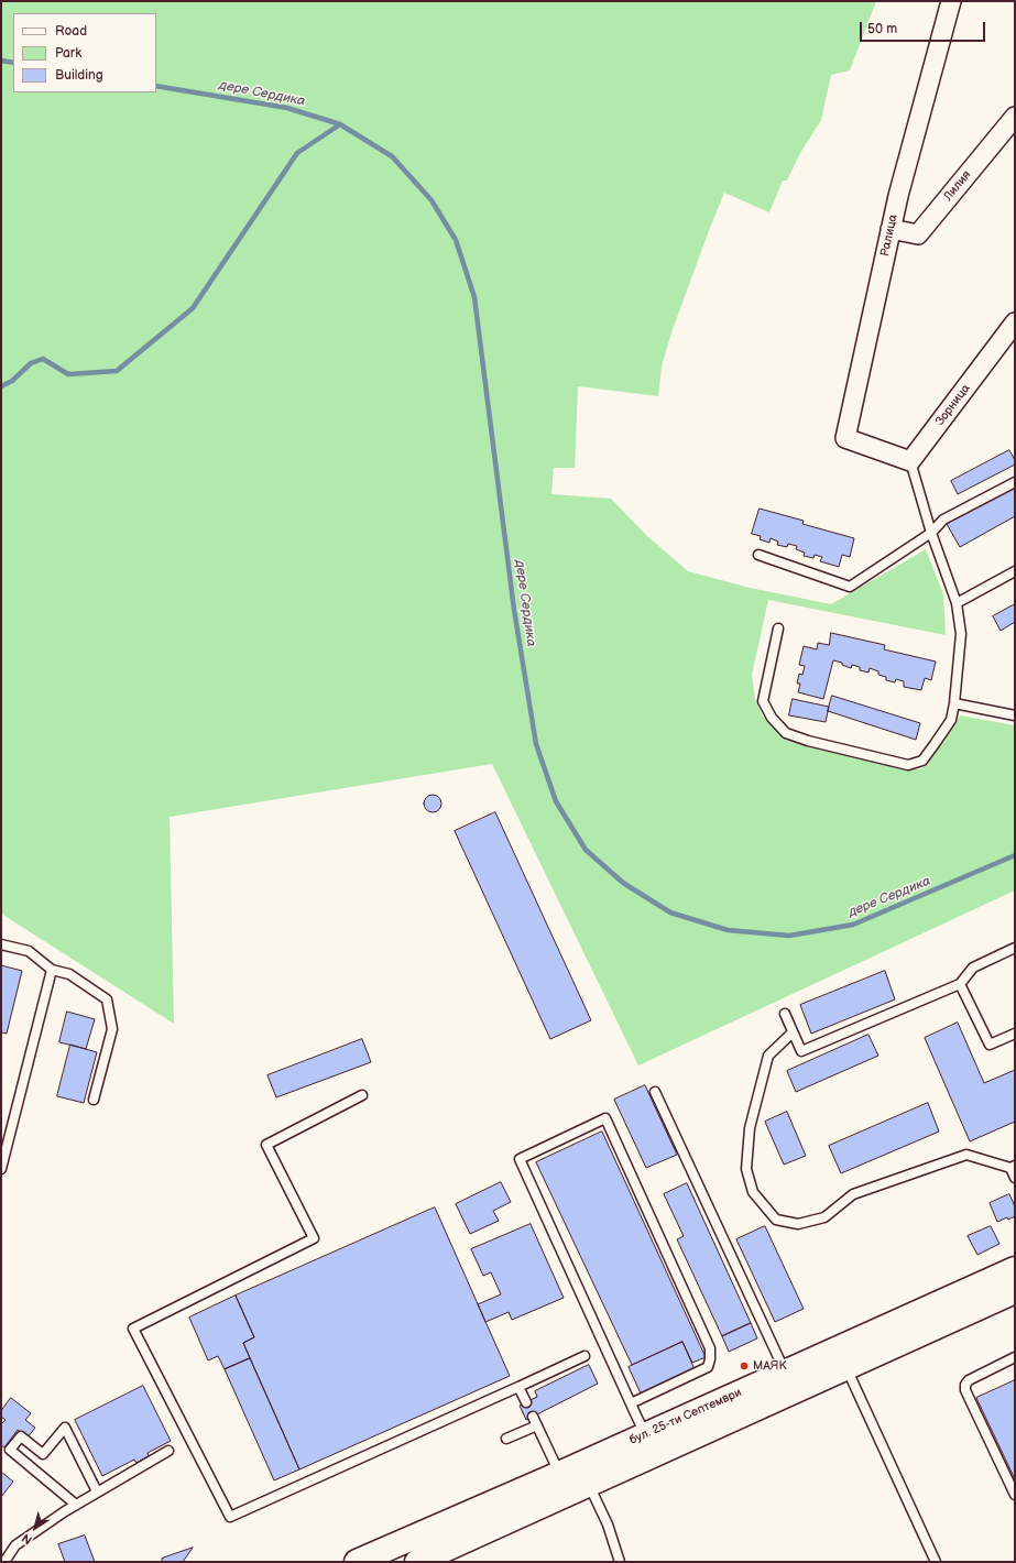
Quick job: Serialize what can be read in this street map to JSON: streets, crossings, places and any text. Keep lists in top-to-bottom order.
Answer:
{
  "streets": {
    "main road": ["бул. 25-ти Септември"],
    "street": ["Лилия", "Ралица", "Зорница"]
  },
  "crossings": [
    ["Лилия", "Ралица"],
    ["Ралица", "Зорница"]
  ],
  "water": ["дере Сердика"],
  "places": ["МАЯК"],
  "legend": ["Road", "Park", "Building"],
  "scale_bar": "50 m",
  "north": "bottom left"
}
